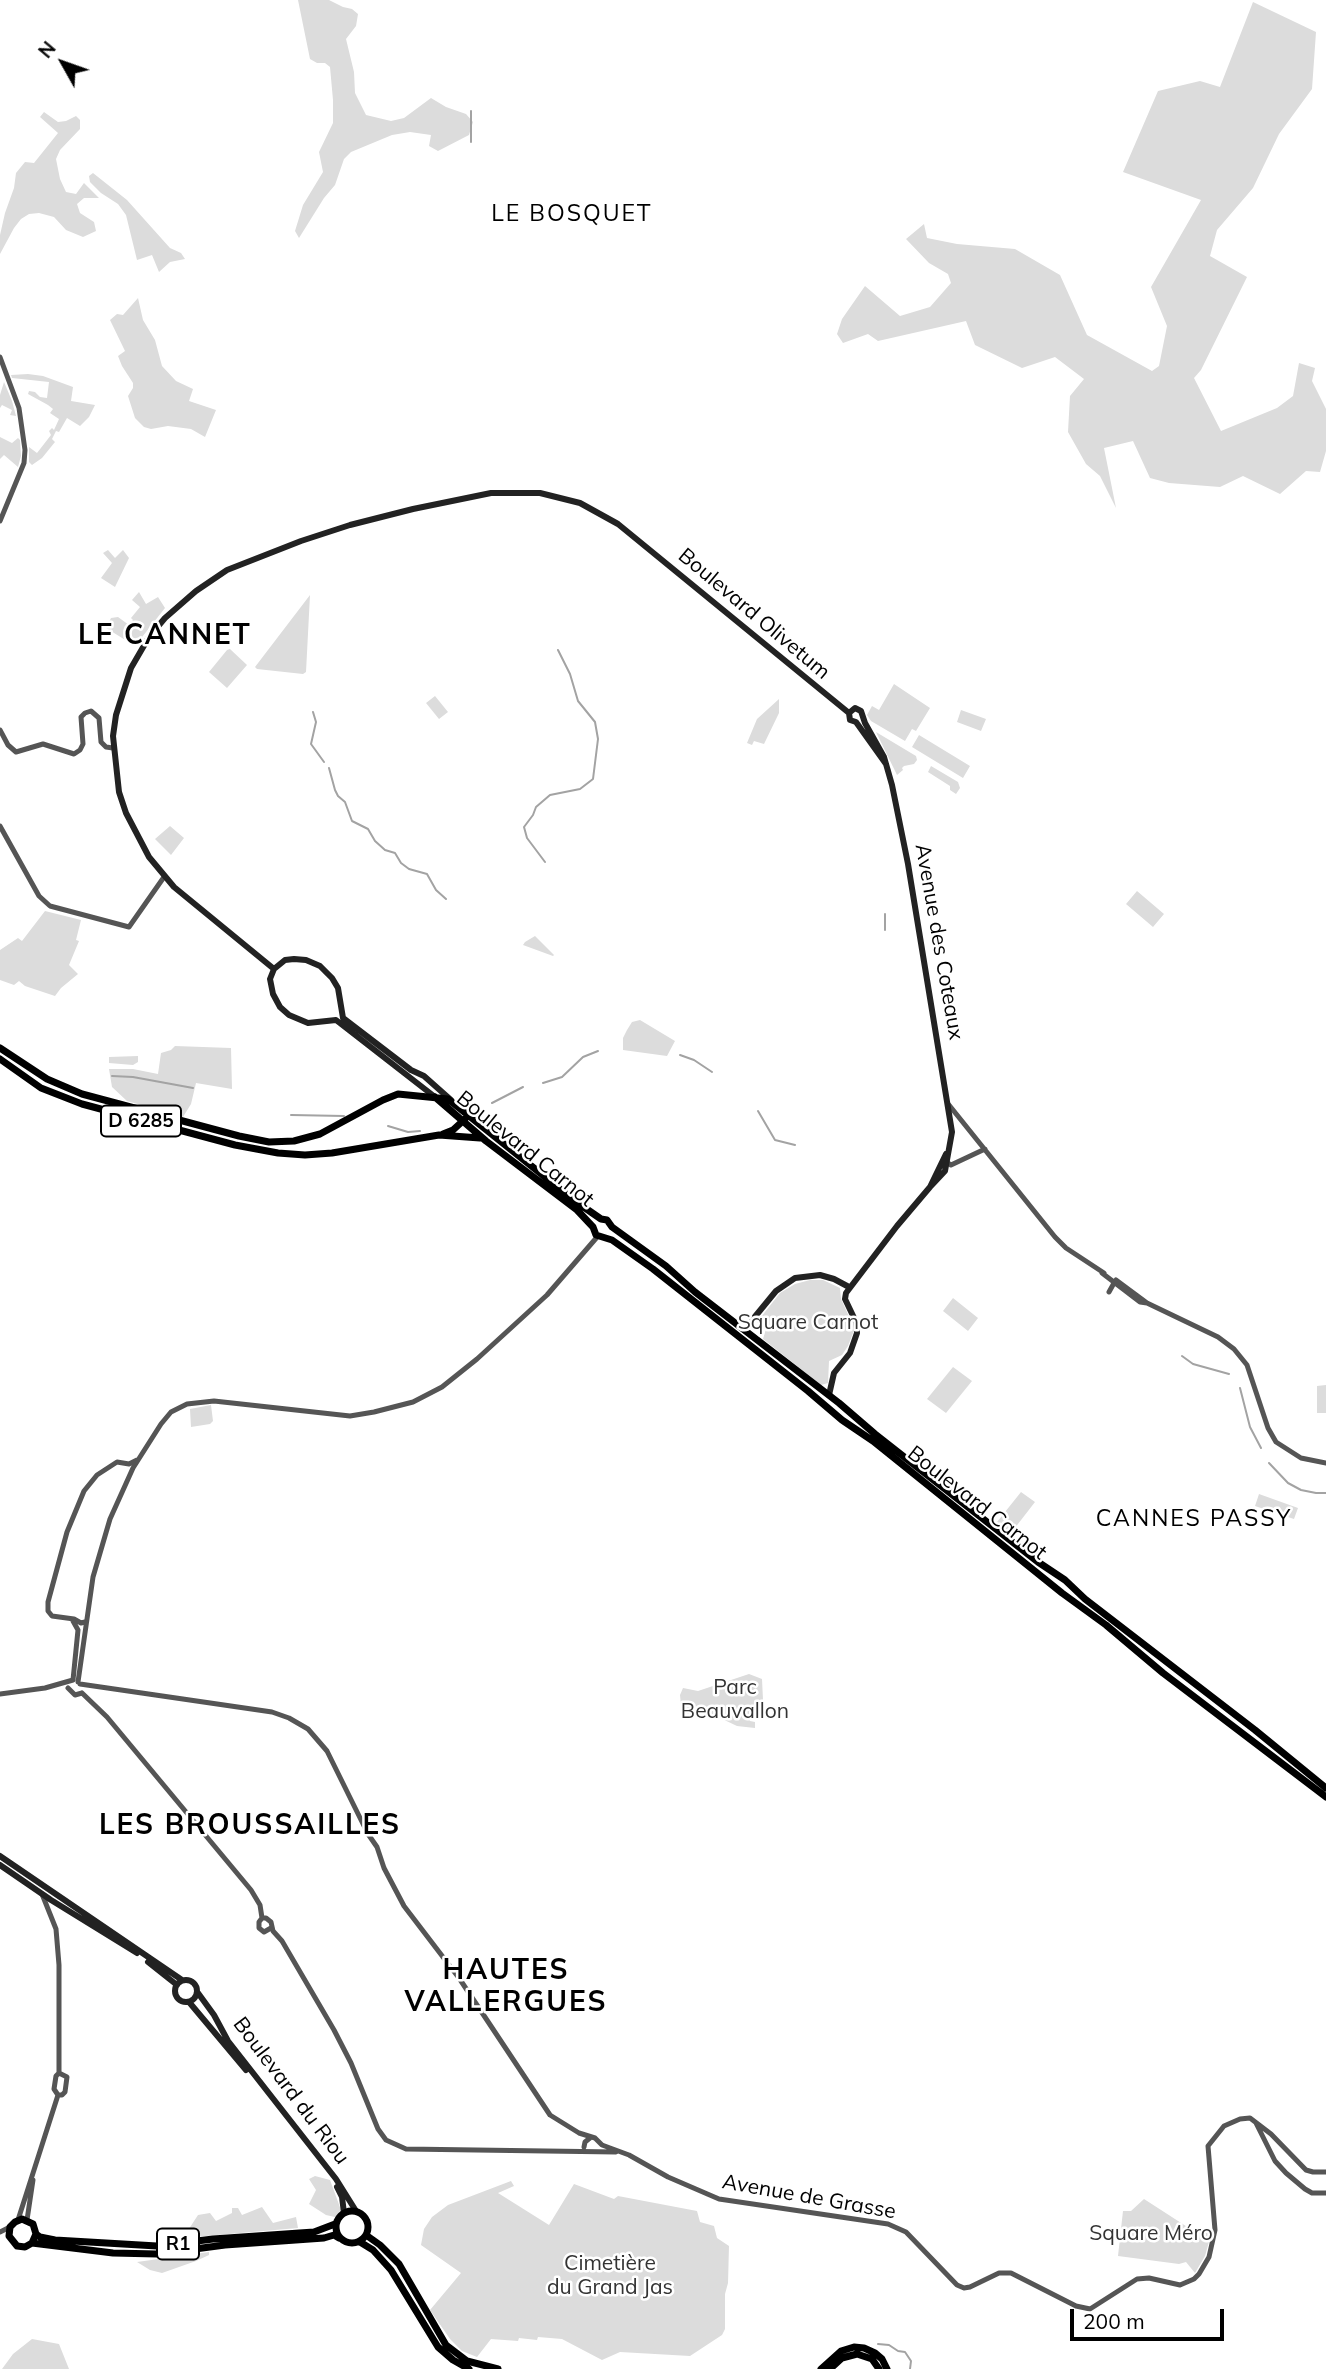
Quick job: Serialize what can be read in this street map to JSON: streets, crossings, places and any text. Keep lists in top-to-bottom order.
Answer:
{
  "streets": {
    "main road": [
      "Boulevard Olivetum",
      "Avenue des Coteaux",
      "D 6285",
      "Boulevard Carnot",
      "Boulevard du Riou",
      "R1"
    ],
    "street": ["Avenue de Grasse"]
  },
  "crossings": [
    ["Boulevard Olivetum", "Avenue des Coteaux"],
    ["Boulevard Olivetum", "Boulevard Carnot"],
    ["D 6285", "Boulevard Carnot"],
    ["Boulevard du Riou", "R1"]
  ],
  "districts": [
    "LE BOSQUET",
    "LE CANNET",
    "CANNES PASSY",
    "LES BROUSSAILLES",
    "HAUTES VALLERGUES"
  ],
  "parks": [
    "Square Carnot",
    "Parc Beauvallon",
    "Square Méro",
    "Cimetière du Grand Jas"
  ],
  "scale_bar": "200 m",
  "north": "top left"
}
